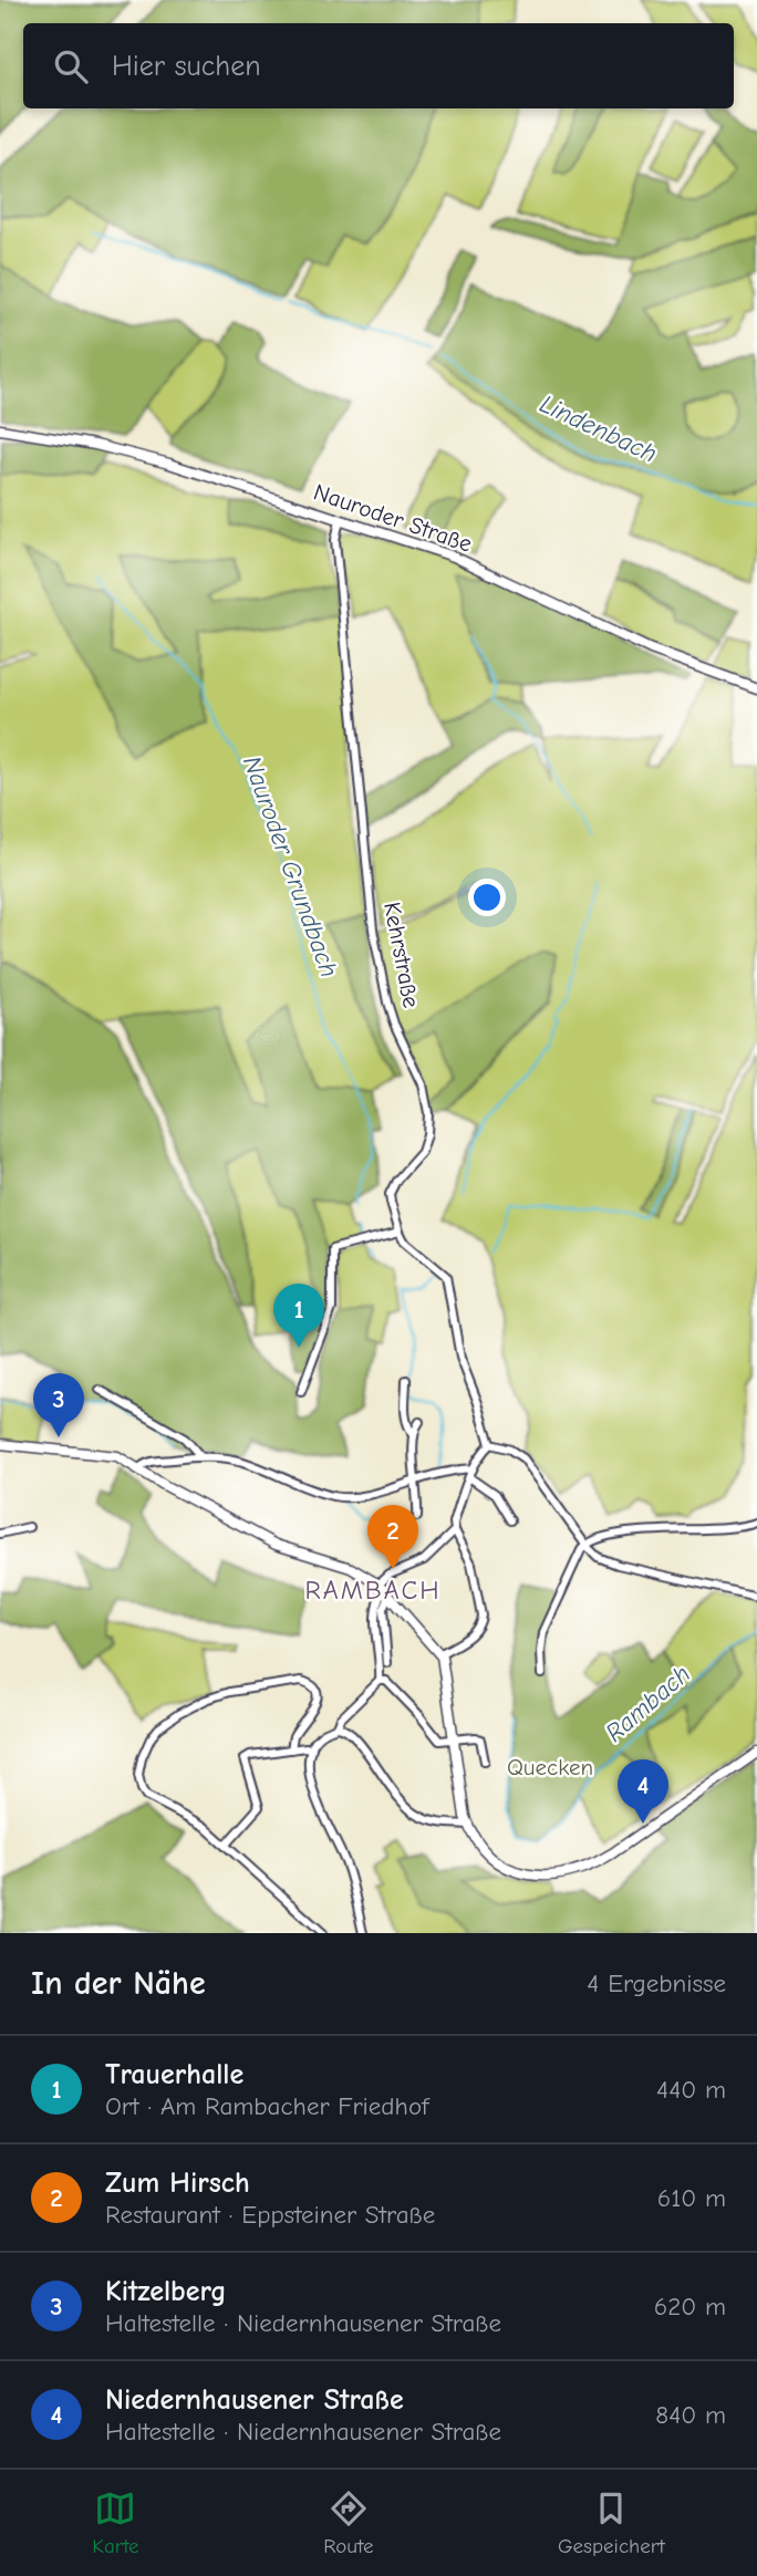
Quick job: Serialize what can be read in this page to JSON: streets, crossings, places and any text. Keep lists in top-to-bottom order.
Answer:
{
  "streets": {
    "main road": ["Nauroder Straße"],
    "street": ["Kehrstraße"]
  },
  "crossings": [
    ["Nauroder Straße", "Kehrstraße"]
  ],
  "districts": ["RAMBACH"],
  "water": ["Lindenbach", "Nauroder Grundbach", "Rambach"],
  "parks": ["Quecken"],
  "page": {
    "search": "Hier suchen",
    "pins": [
      "1",
      "3",
      "2",
      "4"
    ],
    "heading": ["In der Nähe", "4 Ergebnisse"],
    "list": [
      {
        "mark": "1",
        "name": "Trauerhalle",
        "note": "Ort · Am Rambacher Friedhof",
        "value": "440 m"
      },
      {
        "mark": "2",
        "name": "Zum Hirsch",
        "note": "Restaurant · Eppsteiner Straße",
        "value": "610 m"
      },
      {
        "mark": "3",
        "name": "Kitzelberg",
        "note": "Haltestelle · Niedernhausener Straße",
        "value": "620 m"
      },
      {
        "mark": "4",
        "name": "Niedernhausener Straße",
        "note": "Haltestelle · Niedernhausener Straße",
        "value": "840 m"
      }
    ],
    "nav": ["Karte", "Route", "Gespeichert"]
  }
}
